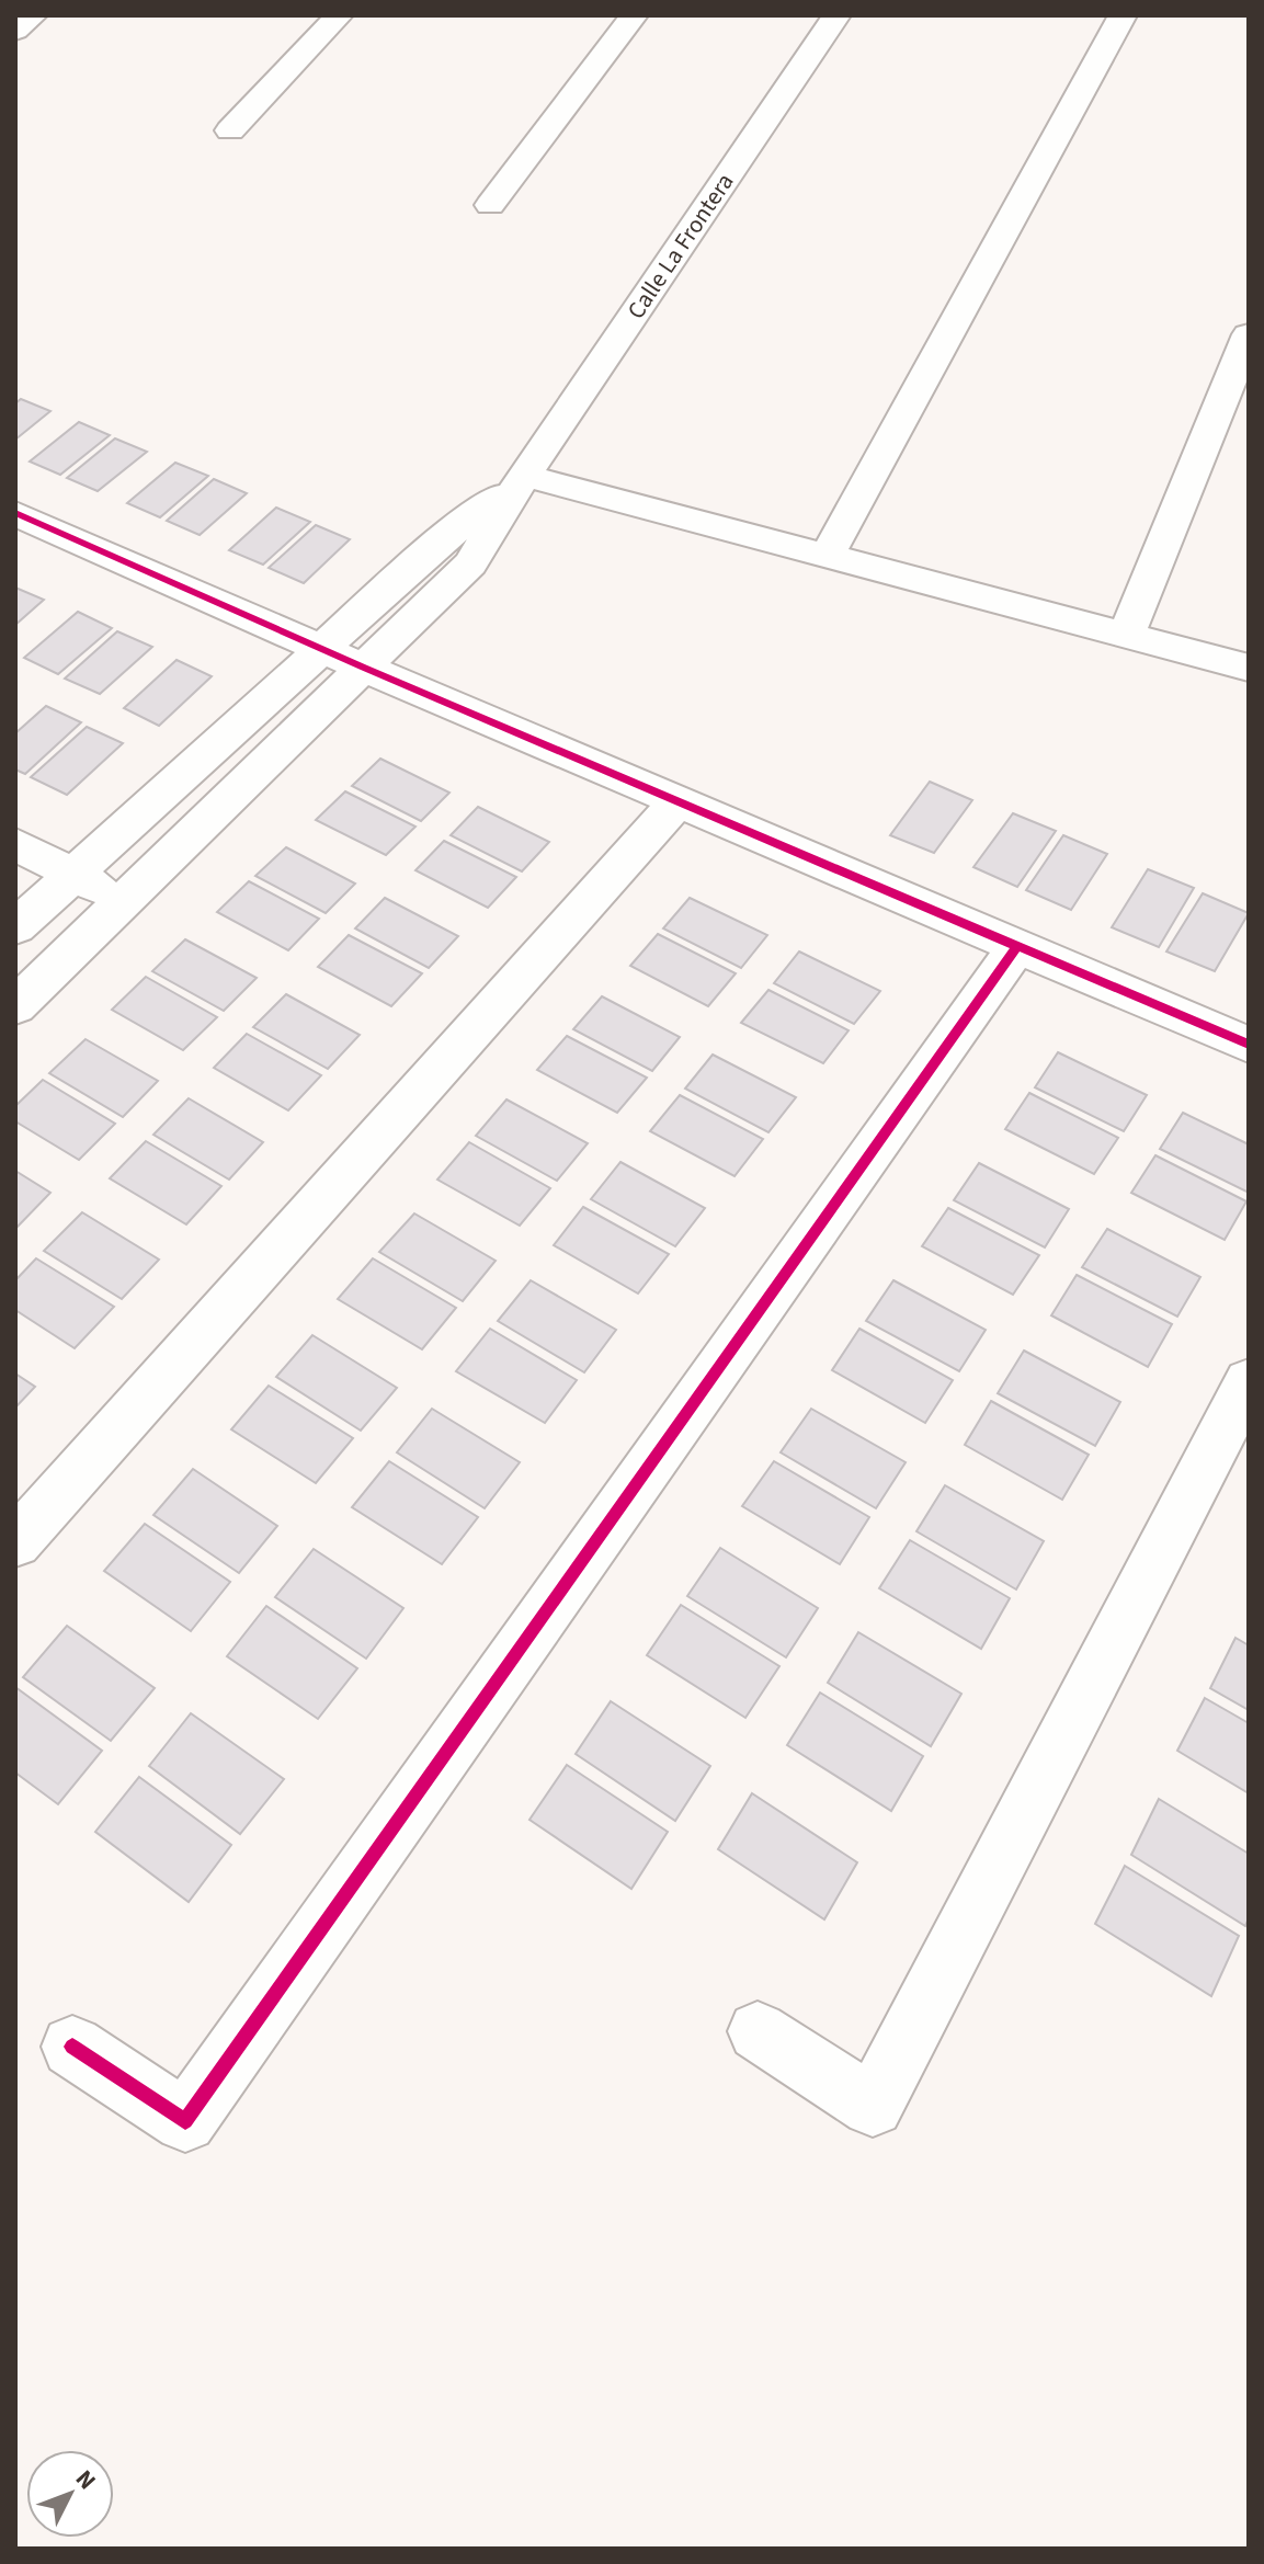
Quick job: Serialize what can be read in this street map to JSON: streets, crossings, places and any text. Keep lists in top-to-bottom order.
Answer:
{
  "streets": {
    "street": ["Calle La Frontera"]
  },
  "north": "top right"
}
